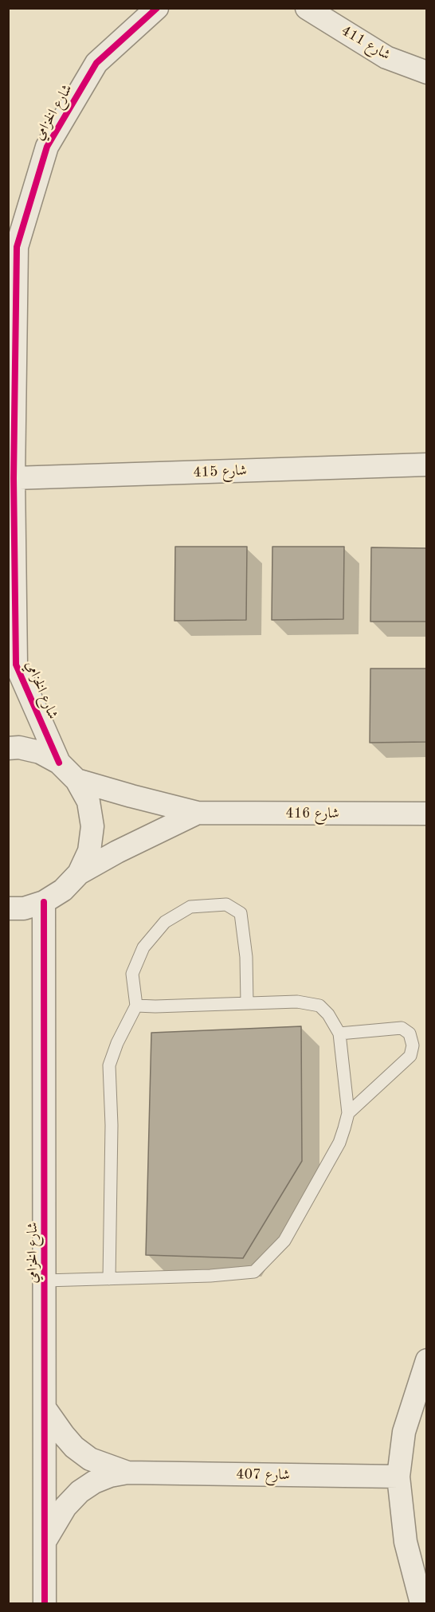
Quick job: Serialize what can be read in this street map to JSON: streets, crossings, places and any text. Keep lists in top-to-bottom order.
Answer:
{
  "streets": {
    "street": [
      "شارع 411",
      "شارع الخزامي",
      "شارع 415",
      "شارع 416",
      "شارع 407"
    ]
  },
  "crossings": [
    ["شارع الخزامي", "شارع 415"],
    ["شارع الخزامي", "شارع 407"]
  ]
}
